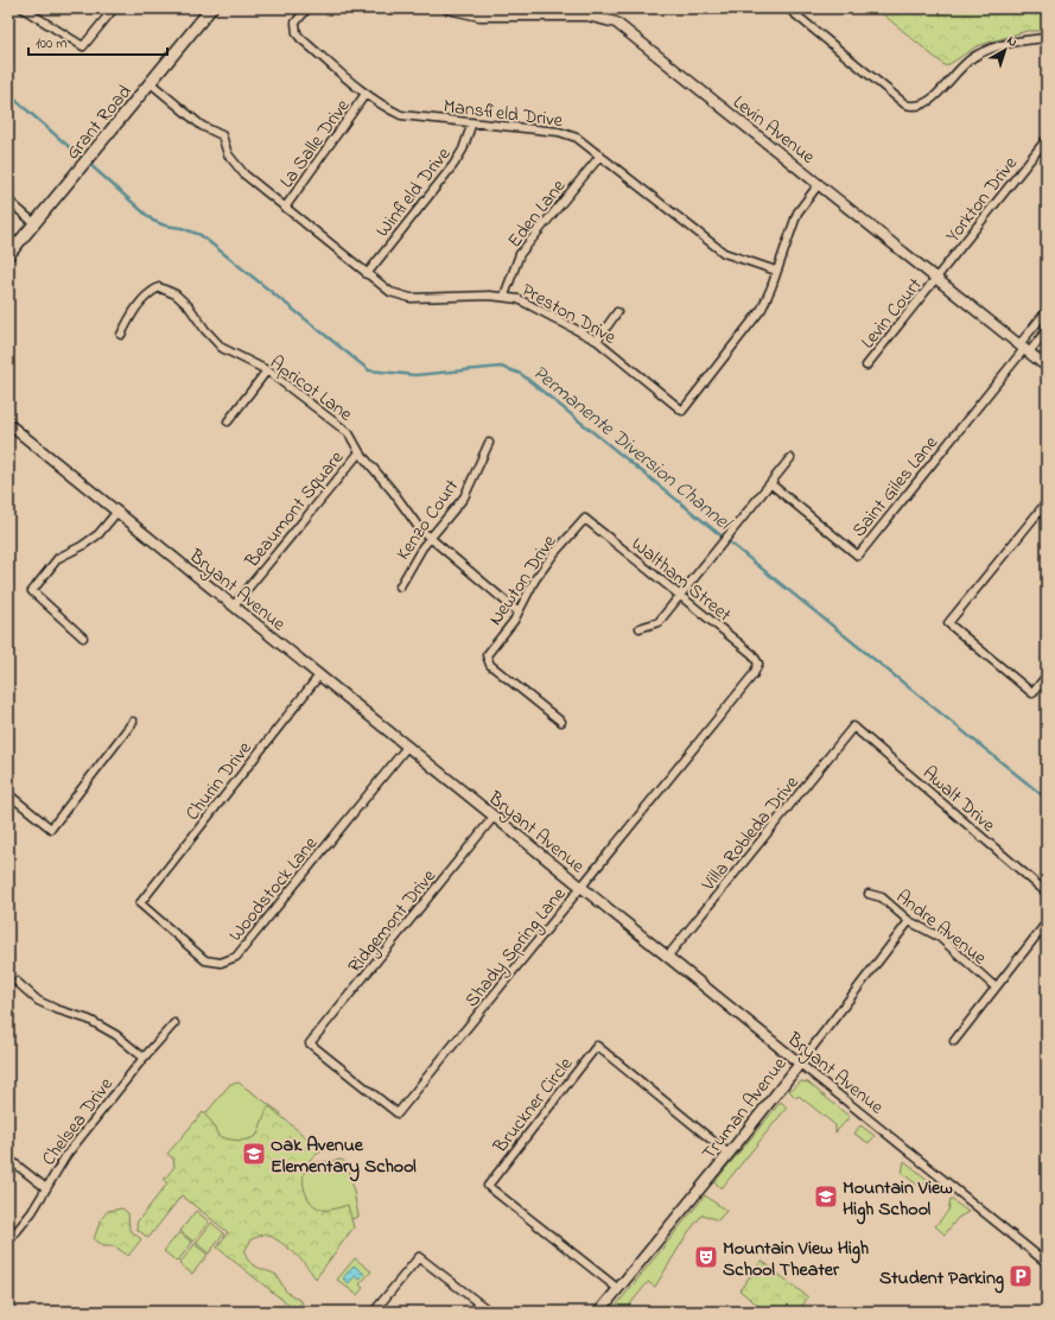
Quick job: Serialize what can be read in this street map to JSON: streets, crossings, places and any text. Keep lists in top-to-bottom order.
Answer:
{
  "streets": {
    "main road": ["Grant Road"],
    "street": [
      "Mansfield Drive",
      "Levin Avenue",
      "La Salle Drive",
      "Winfield Drive",
      "Yorkton Drive",
      "Eden Lane",
      "Preston Drive",
      "Levin Court",
      "Apricot Lane",
      "Saint Giles Lane",
      "Beaumont Square",
      "Kenzo Court",
      "Waltham Street",
      "Newton Drive",
      "Bryant Avenue",
      "Churin Drive",
      "Awalt Drive",
      "Villa Robleda Drive",
      "Woodstock Lane",
      "Ridgemont Drive",
      "Andre Avenue",
      "Shady Spring Lane",
      "Bruckner Circle",
      "Truman Avenue",
      "Chelsea Drive"
    ]
  },
  "crossings": [
    ["Mansfield Drive", "La Salle Drive"],
    ["Mansfield Drive", "Winfield Drive"],
    ["Mansfield Drive", "Eden Lane"],
    ["Mansfield Drive", "Preston Drive"],
    ["Grant Road", "Preston Drive"],
    ["Levin Avenue", "Yorkton Drive"],
    ["Levin Avenue", "Preston Drive"],
    ["Levin Avenue", "Levin Court"],
    ["Levin Avenue", "Saint Giles Lane"],
    ["La Salle Drive", "Preston Drive"],
    ["Winfield Drive", "Preston Drive"],
    ["Yorkton Drive", "Levin Court"],
    ["Eden Lane", "Preston Drive"],
    ["Apricot Lane", "Beaumont Square"],
    ["Apricot Lane", "Kenzo Court"],
    ["Apricot Lane", "Newton Drive"],
    ["Beaumont Square", "Bryant Avenue"],
    ["Waltham Street", "Newton Drive"],
    ["Waltham Street", "Shady Spring Lane"],
    ["Bryant Avenue", "Churin Drive"],
    ["Bryant Avenue", "Villa Robleda Drive"],
    ["Bryant Avenue", "Woodstock Lane"],
    ["Bryant Avenue", "Ridgemont Drive"],
    ["Bryant Avenue", "Shady Spring Lane"],
    ["Bryant Avenue", "Truman Avenue"],
    ["Churin Drive", "Woodstock Lane"],
    ["Awalt Drive", "Villa Robleda Drive"],
    ["Ridgemont Drive", "Shady Spring Lane"],
    ["Andre Avenue", "Truman Avenue"],
    ["Bruckner Circle", "Truman Avenue"]
  ],
  "water": ["Permanente Diversion Channel"],
  "places": {
    "school or university": ["Oak Avenue Elementary School", "Mountain View High School"],
    "theatre": ["Mountain View High School Theater"],
    "parking": ["Student Parking"]
  },
  "scale_bar": "100 m",
  "north": "top right"
}
